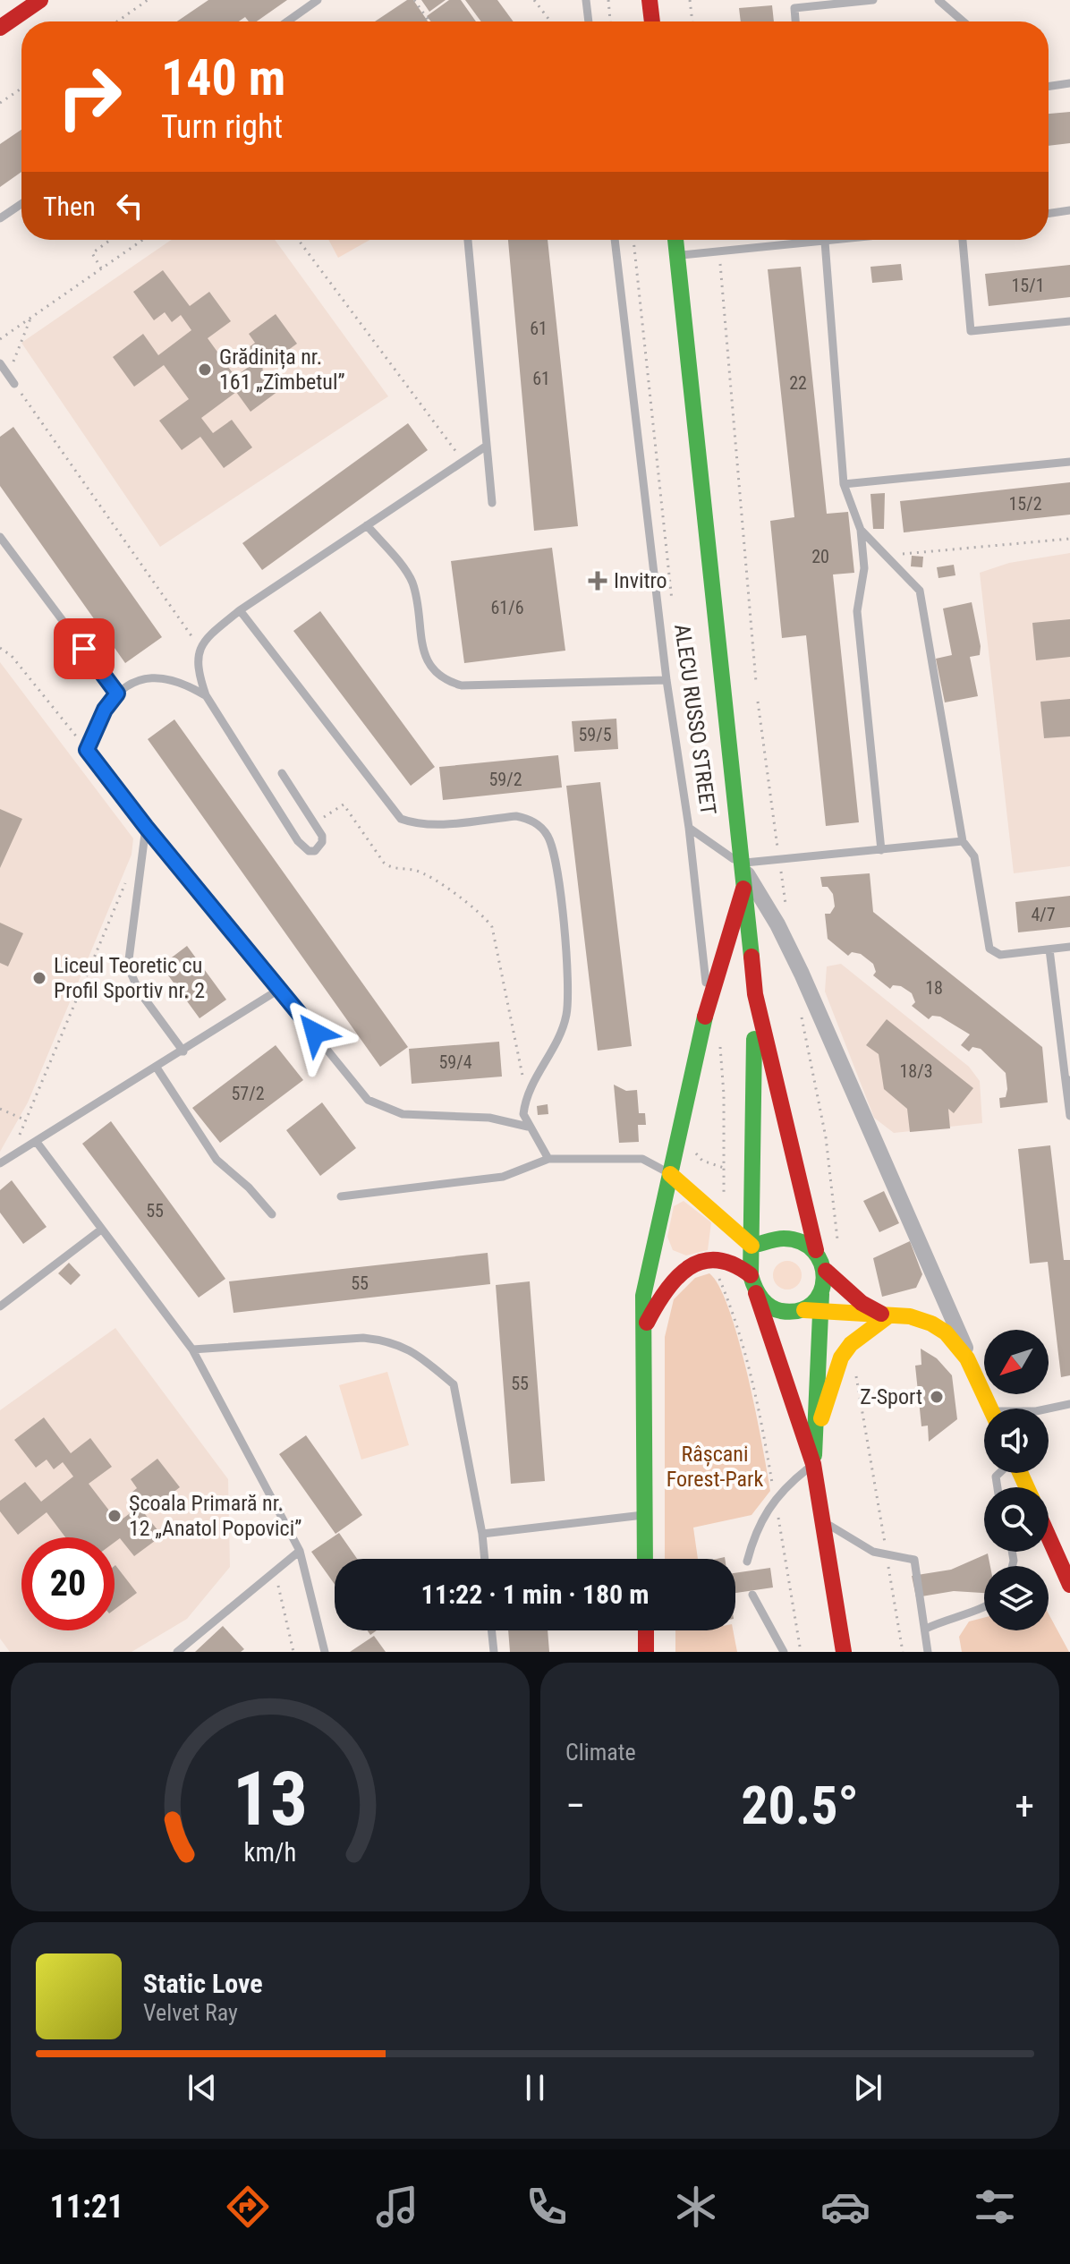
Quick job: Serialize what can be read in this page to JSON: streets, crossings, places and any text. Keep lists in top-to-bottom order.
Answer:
{
  "streets": {
    "main road": ["ALECU RUSSO STREET"]
  },
  "parks": ["Râșcani Forest-Park"],
  "places": {
    "other": [
      "Grădinița nr. 161 „Zîmbetul”",
      "Liceul Teoretic cu Profil Sportiv nr. 2",
      "Z-Sport",
      "Școala Primară nr. 12 „Anatol Popovici”"
    ],
    "health": ["Invitro"]
  },
  "house_numbers": [
    "15/1",
    "61",
    "61",
    "22",
    "15/2",
    "20",
    "61/6",
    "59/5",
    "59/2",
    "4/7",
    "18",
    "59/4",
    "18/3",
    "57/2",
    "55",
    "55",
    "55"
  ],
  "north": "bottom left",
  "page": {
    "turn": ["140 m", "Turn right"],
    "then": "Then",
    "limit": "20",
    "trip": "11:22 · 1 min · 180 m",
    "tile": "Climate",
    "heat": ["−", "20.5°", "+"],
    "song": ["Static Love", "Velvet Ray"],
    "tabs": "11:21",
    "gauge": ["13", "km/h"]
  }
}
